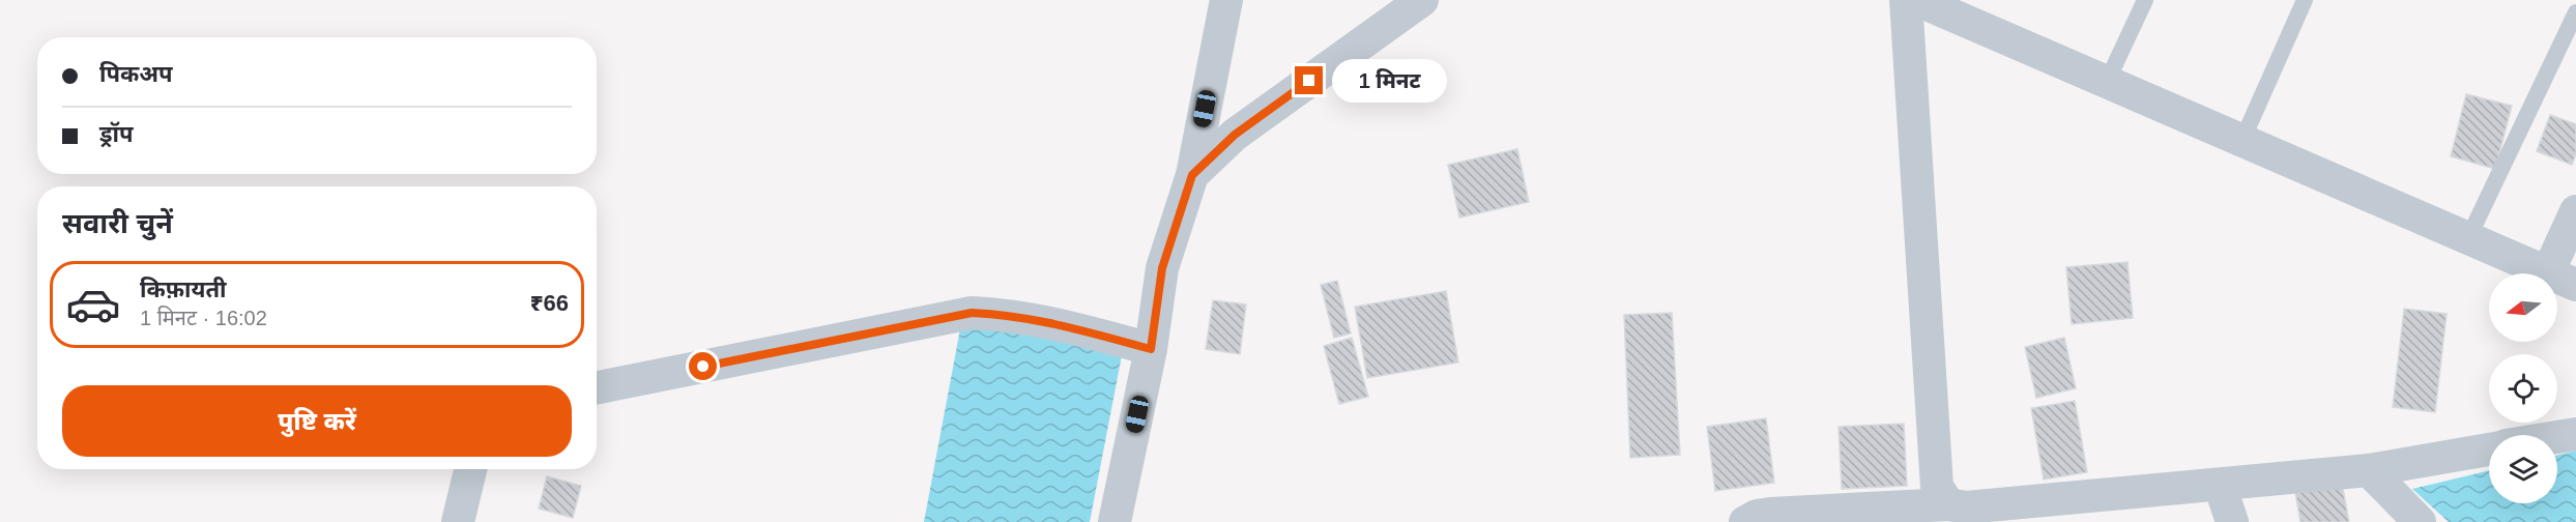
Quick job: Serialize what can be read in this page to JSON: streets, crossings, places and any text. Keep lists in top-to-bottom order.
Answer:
{
  "north": "left",
  "page": {
    "banner": ["पिकअप", "ड्रॉप"],
    "bubble": "1 मिनट",
    "heading": "सवारी चुनें",
    "list": [
      {
        "name": "किफ़ायती",
        "note": "1 मिनट · 16:02",
        "value": "₹66"
      }
    ],
    "buttons": "पुष्टि करें"
  }
}
